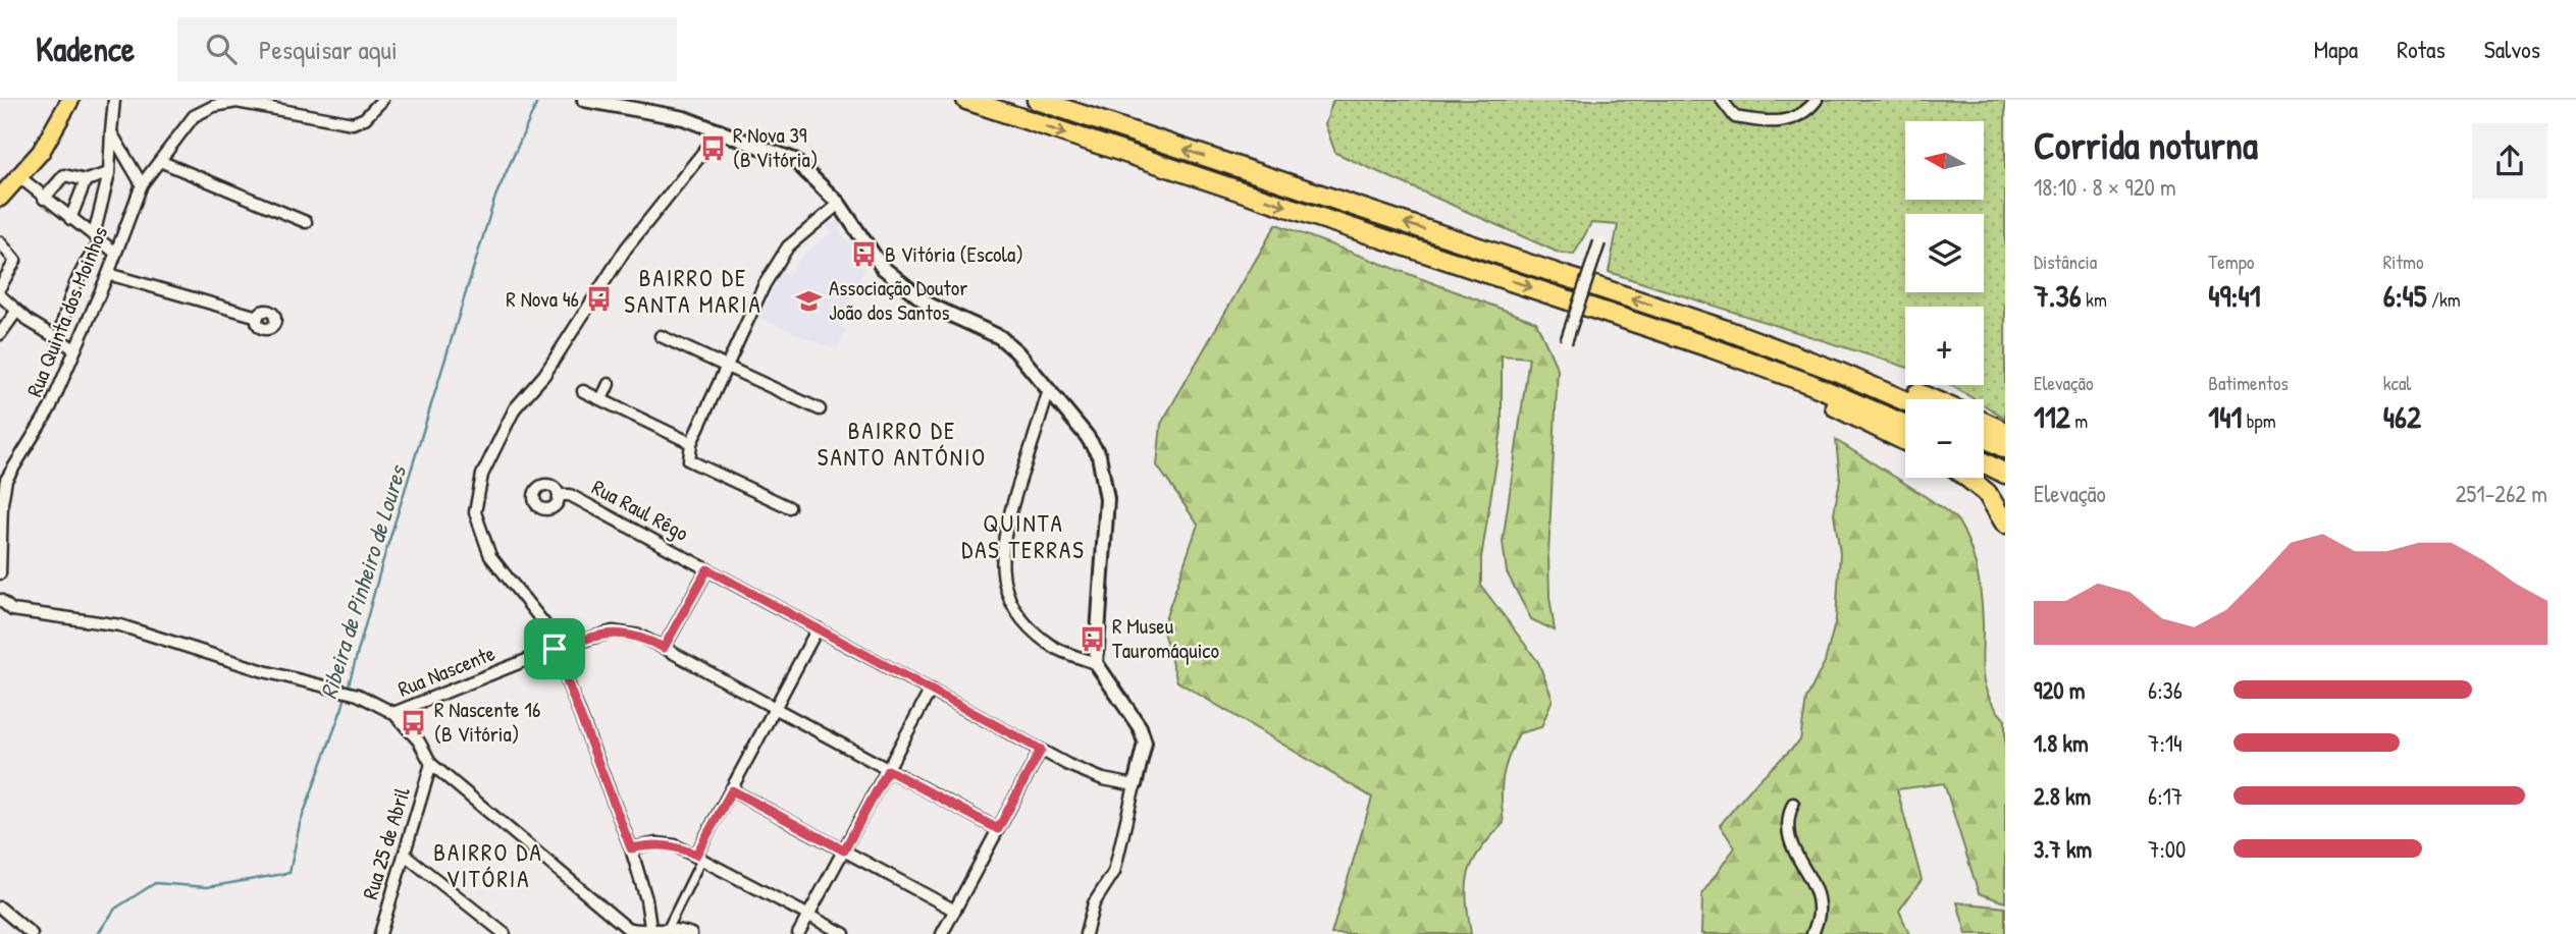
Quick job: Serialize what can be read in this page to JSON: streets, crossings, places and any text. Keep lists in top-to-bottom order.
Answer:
{
  "streets": {
    "street": [
      "Rua Quinta dos Moinhos",
      "Rua Raul Rêgo",
      "Rua Nascente",
      "Rua 25 de Abril"
    ]
  },
  "districts": [
    "BAIRRO DE SANTA MARIA",
    "BAIRRO DE SANTO ANTÓNIO",
    "QUINTA DAS TERRAS",
    "BAIRRO DA VITÓRIA"
  ],
  "water": ["Ribeira de Pinheiro de Loures"],
  "places": {
    "bus stop": [
      "R Nova 39 (B Vitória)",
      "B Vitória (Escola)",
      "R Nova 46",
      "R Museu Tauromáquico",
      "R Nascente 16 (B Vitória)"
    ],
    "school or university": ["Associação Doutor João dos Santos"]
  },
  "north": "left",
  "page": {
    "header": "Kadence",
    "search": "Pesquisar aqui",
    "nav": ["Mapa", "Rotas", "Salvos"],
    "heading": ["Corrida noturna", "18:10 · 8 × 920 m"],
    "map_buttons": ["+", "−"],
    "stats": [
      ["Distância", "7.36 km"],
      ["Tempo", "49:41"],
      ["Ritmo", "6:45 /km"],
      ["Elevação", "112 m"],
      ["Batimentos", "141 bpm"],
      ["kcal", "462"]
    ],
    "chart": ["Elevação", "251–262 m"],
    "list": [
      {
        "name": "920 m",
        "note": "6:36"
      },
      {
        "name": "1.8 km",
        "note": "7:14"
      },
      {
        "name": "2.8 km",
        "note": "6:17"
      },
      {
        "name": "3.7 km",
        "note": "7:00"
      }
    ]
  }
}
